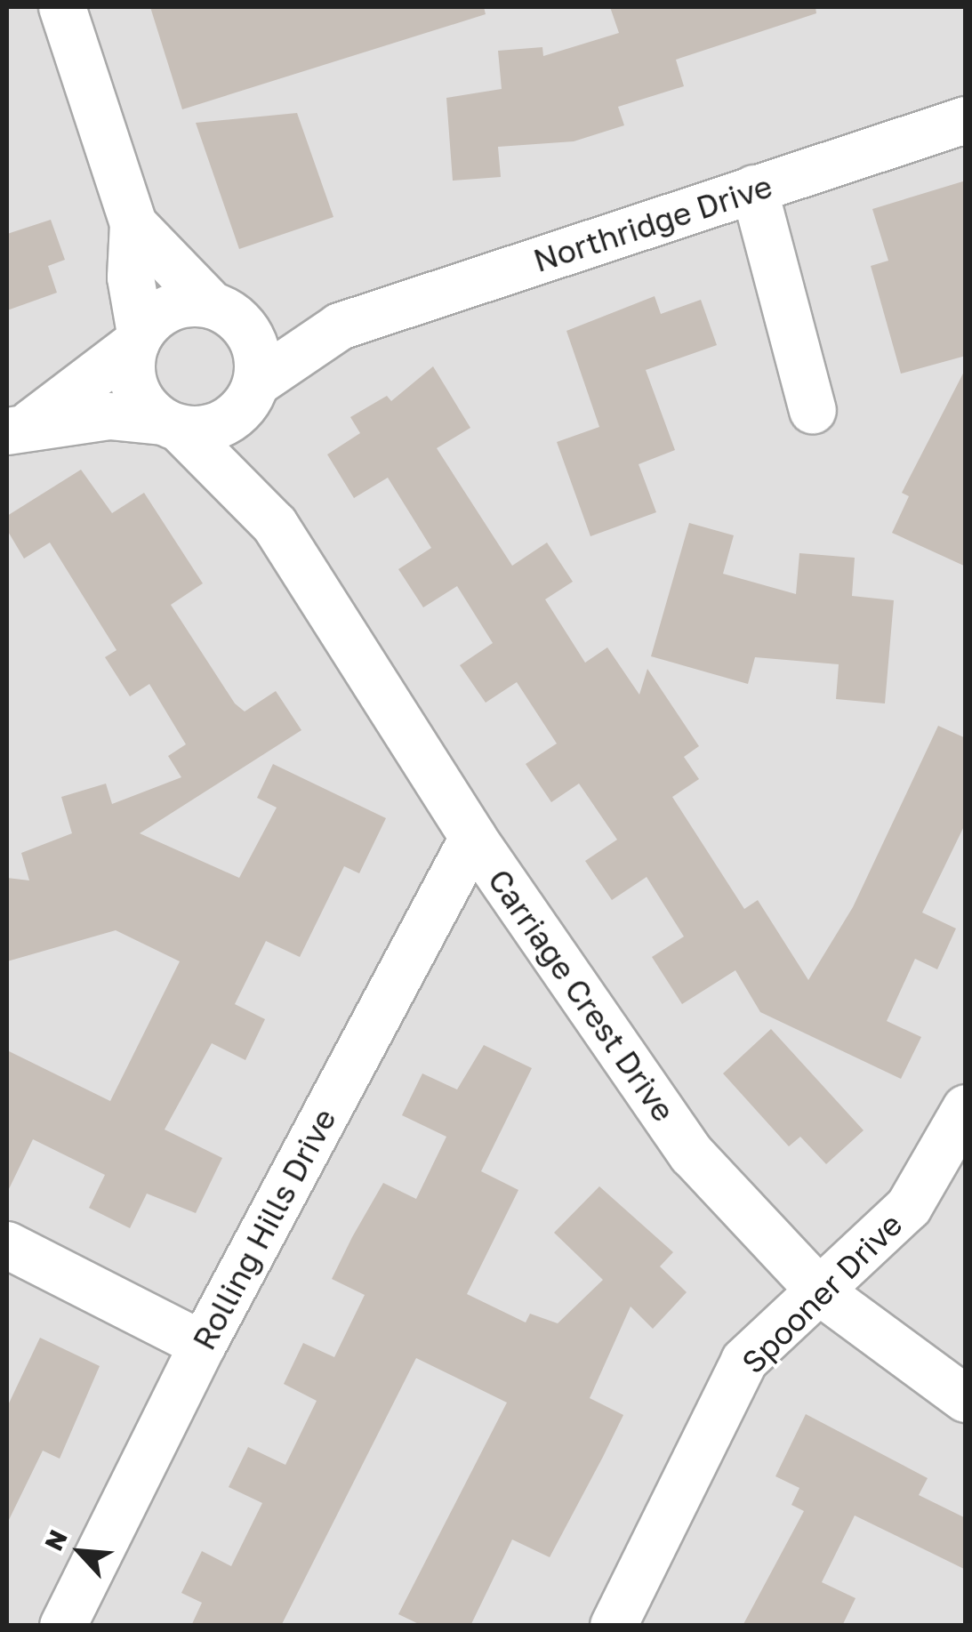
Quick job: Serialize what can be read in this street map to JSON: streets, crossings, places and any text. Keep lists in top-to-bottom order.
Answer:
{
  "streets": {
    "street": [
      "Northridge Drive",
      "Carriage Crest Drive",
      "Rolling Hills Drive",
      "Spooner Drive"
    ]
  },
  "crossings": [
    ["Northridge Drive", "Carriage Crest Drive"],
    ["Carriage Crest Drive", "Rolling Hills Drive"],
    ["Carriage Crest Drive", "Spooner Drive"]
  ],
  "north": "top left"
}
